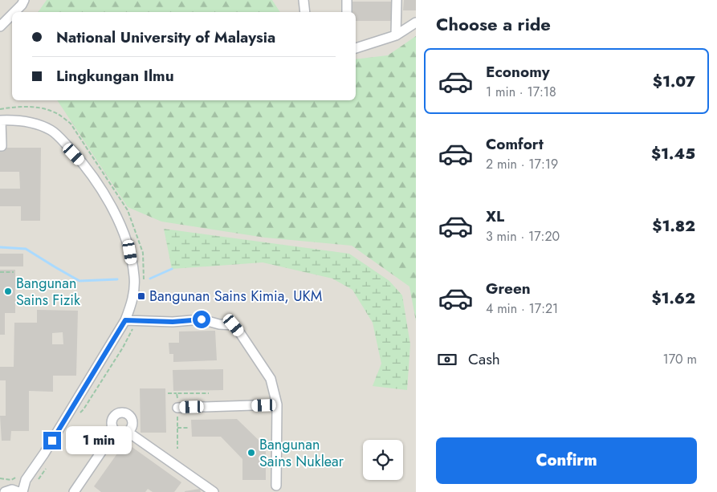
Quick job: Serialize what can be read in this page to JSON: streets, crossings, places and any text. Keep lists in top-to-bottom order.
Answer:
{
  "places": {
    "other": ["Bangunan Sains Fizik", "Bangunan Sains Nuklear"],
    "transit": ["Bangunan Sains Kimia, UKM"]
  },
  "page": {
    "heading": "Choose a ride",
    "banner": ["National University of Malaysia", "Lingkungan Ilmu"],
    "list": [
      {
        "name": "Economy",
        "note": "1 min · 17:18",
        "value": "$1.07"
      },
      {
        "name": "Comfort",
        "note": "2 min · 17:19",
        "value": "$1.45"
      },
      {
        "name": "XL",
        "note": "3 min · 17:20",
        "value": "$1.82"
      },
      {
        "name": "Green",
        "note": "4 min · 17:21",
        "value": "$1.62"
      }
    ],
    "pay": ["Cash", "170 m"],
    "bubble": "1 min",
    "buttons": "Confirm"
  }
}
